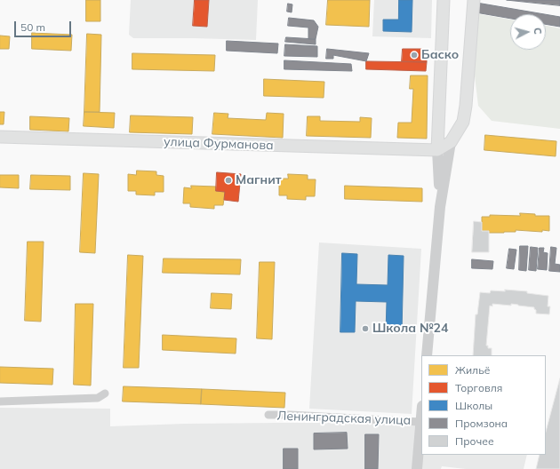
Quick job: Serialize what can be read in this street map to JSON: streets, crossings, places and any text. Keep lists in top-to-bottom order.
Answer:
{
  "streets": {
    "main road": ["улица Фурманова"],
    "street": ["Ленинградская улица"]
  },
  "places": ["Баско", "Магнит", "Школа №24"],
  "legend": [
    "Жильё",
    "Торговля",
    "Школы",
    "Промзона",
    "Прочее"
  ],
  "scale_bar": "50 m",
  "north": "right"
}
